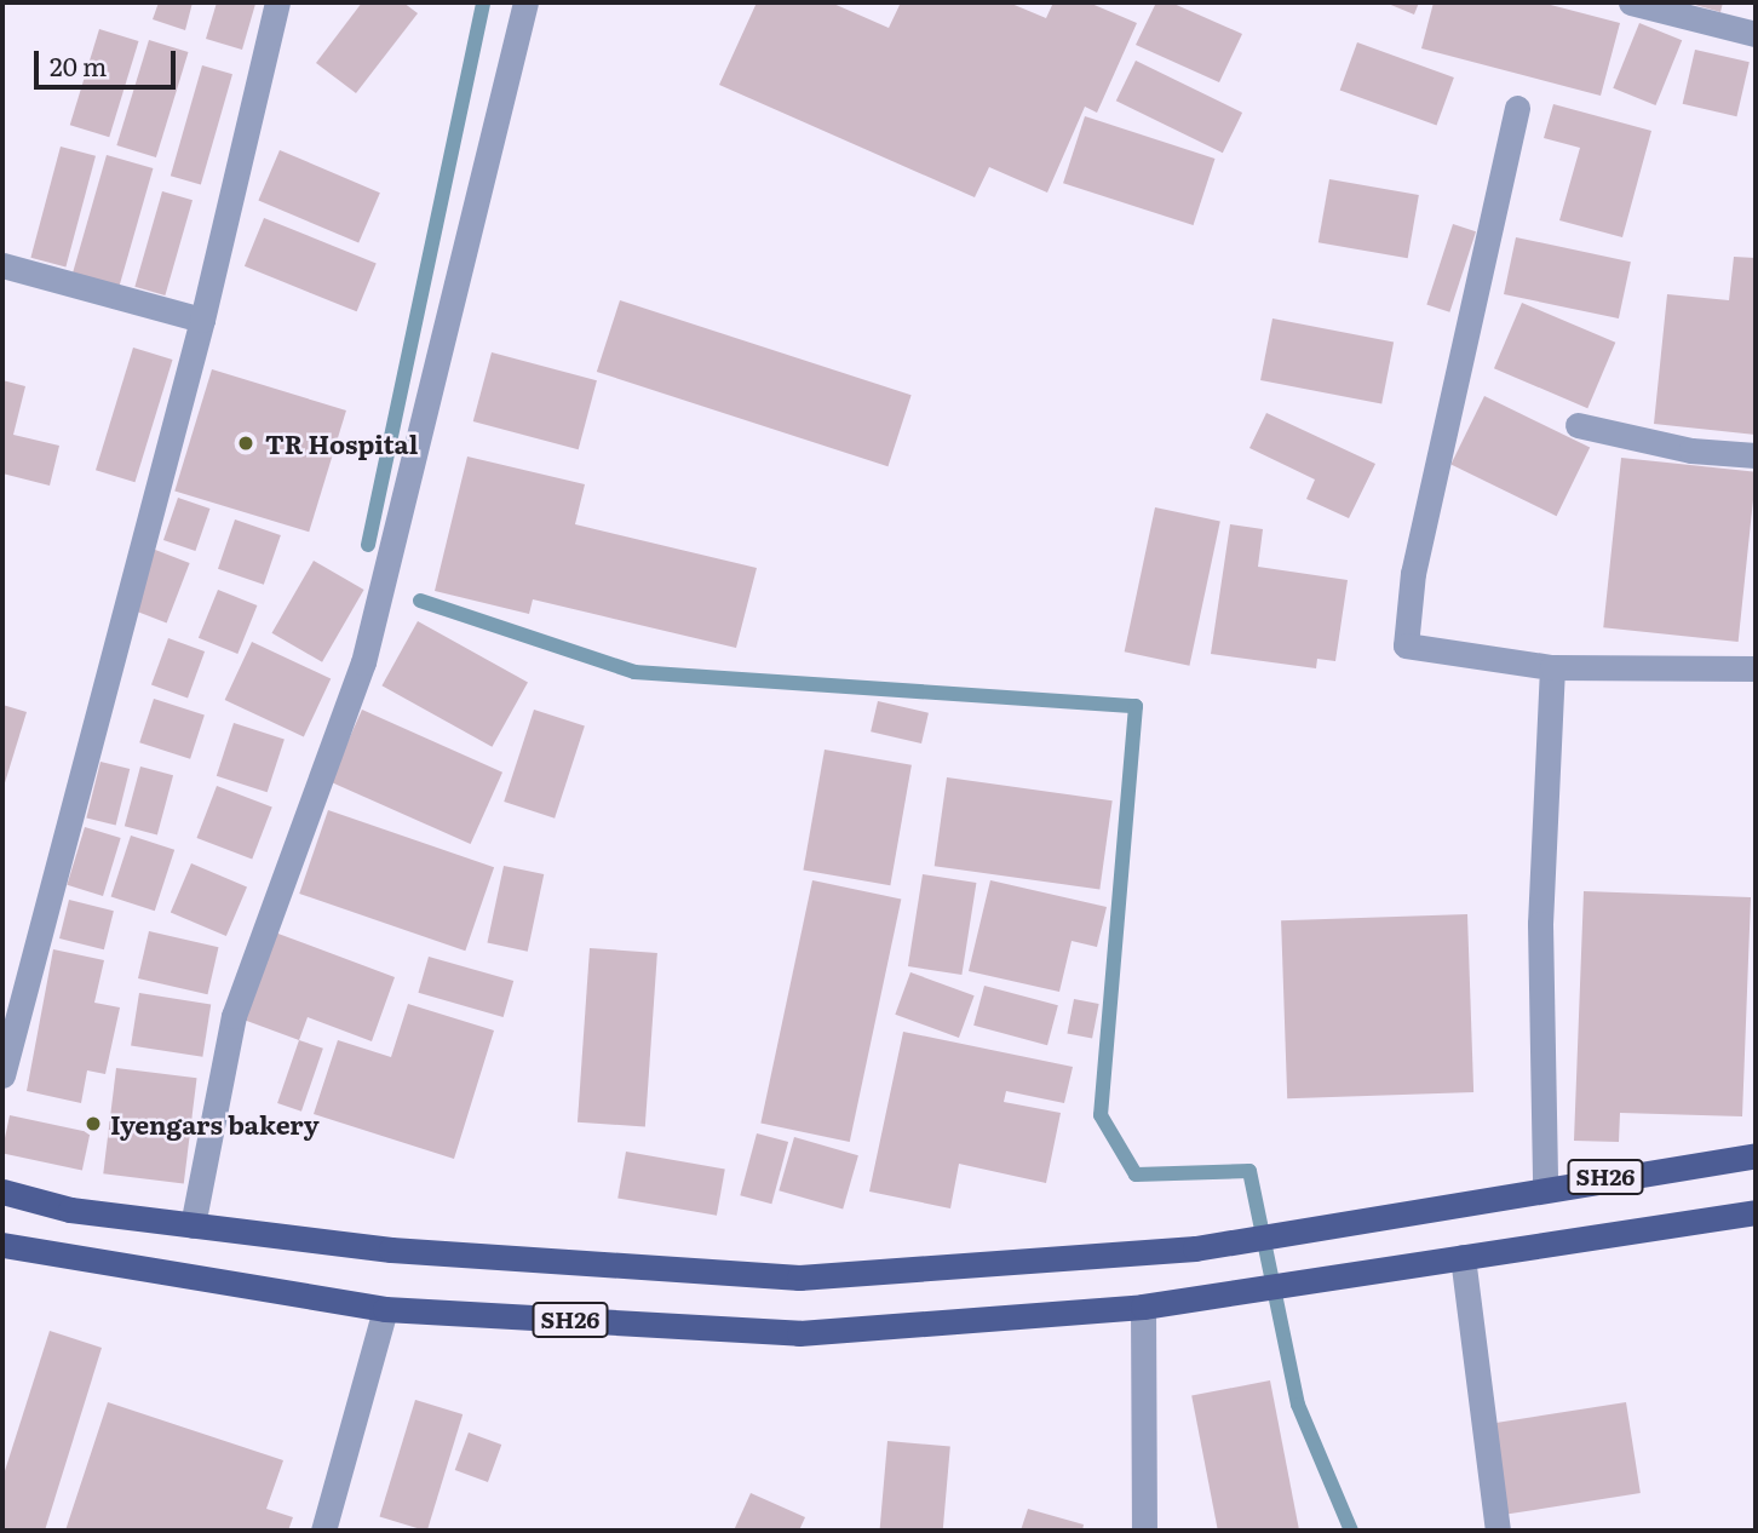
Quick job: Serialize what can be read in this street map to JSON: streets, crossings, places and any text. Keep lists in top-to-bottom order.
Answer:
{
  "streets": {
    "main road": ["SH26"]
  },
  "places": ["TR Hospital", "Iyengars bakery"],
  "scale_bar": "20 m"
}
